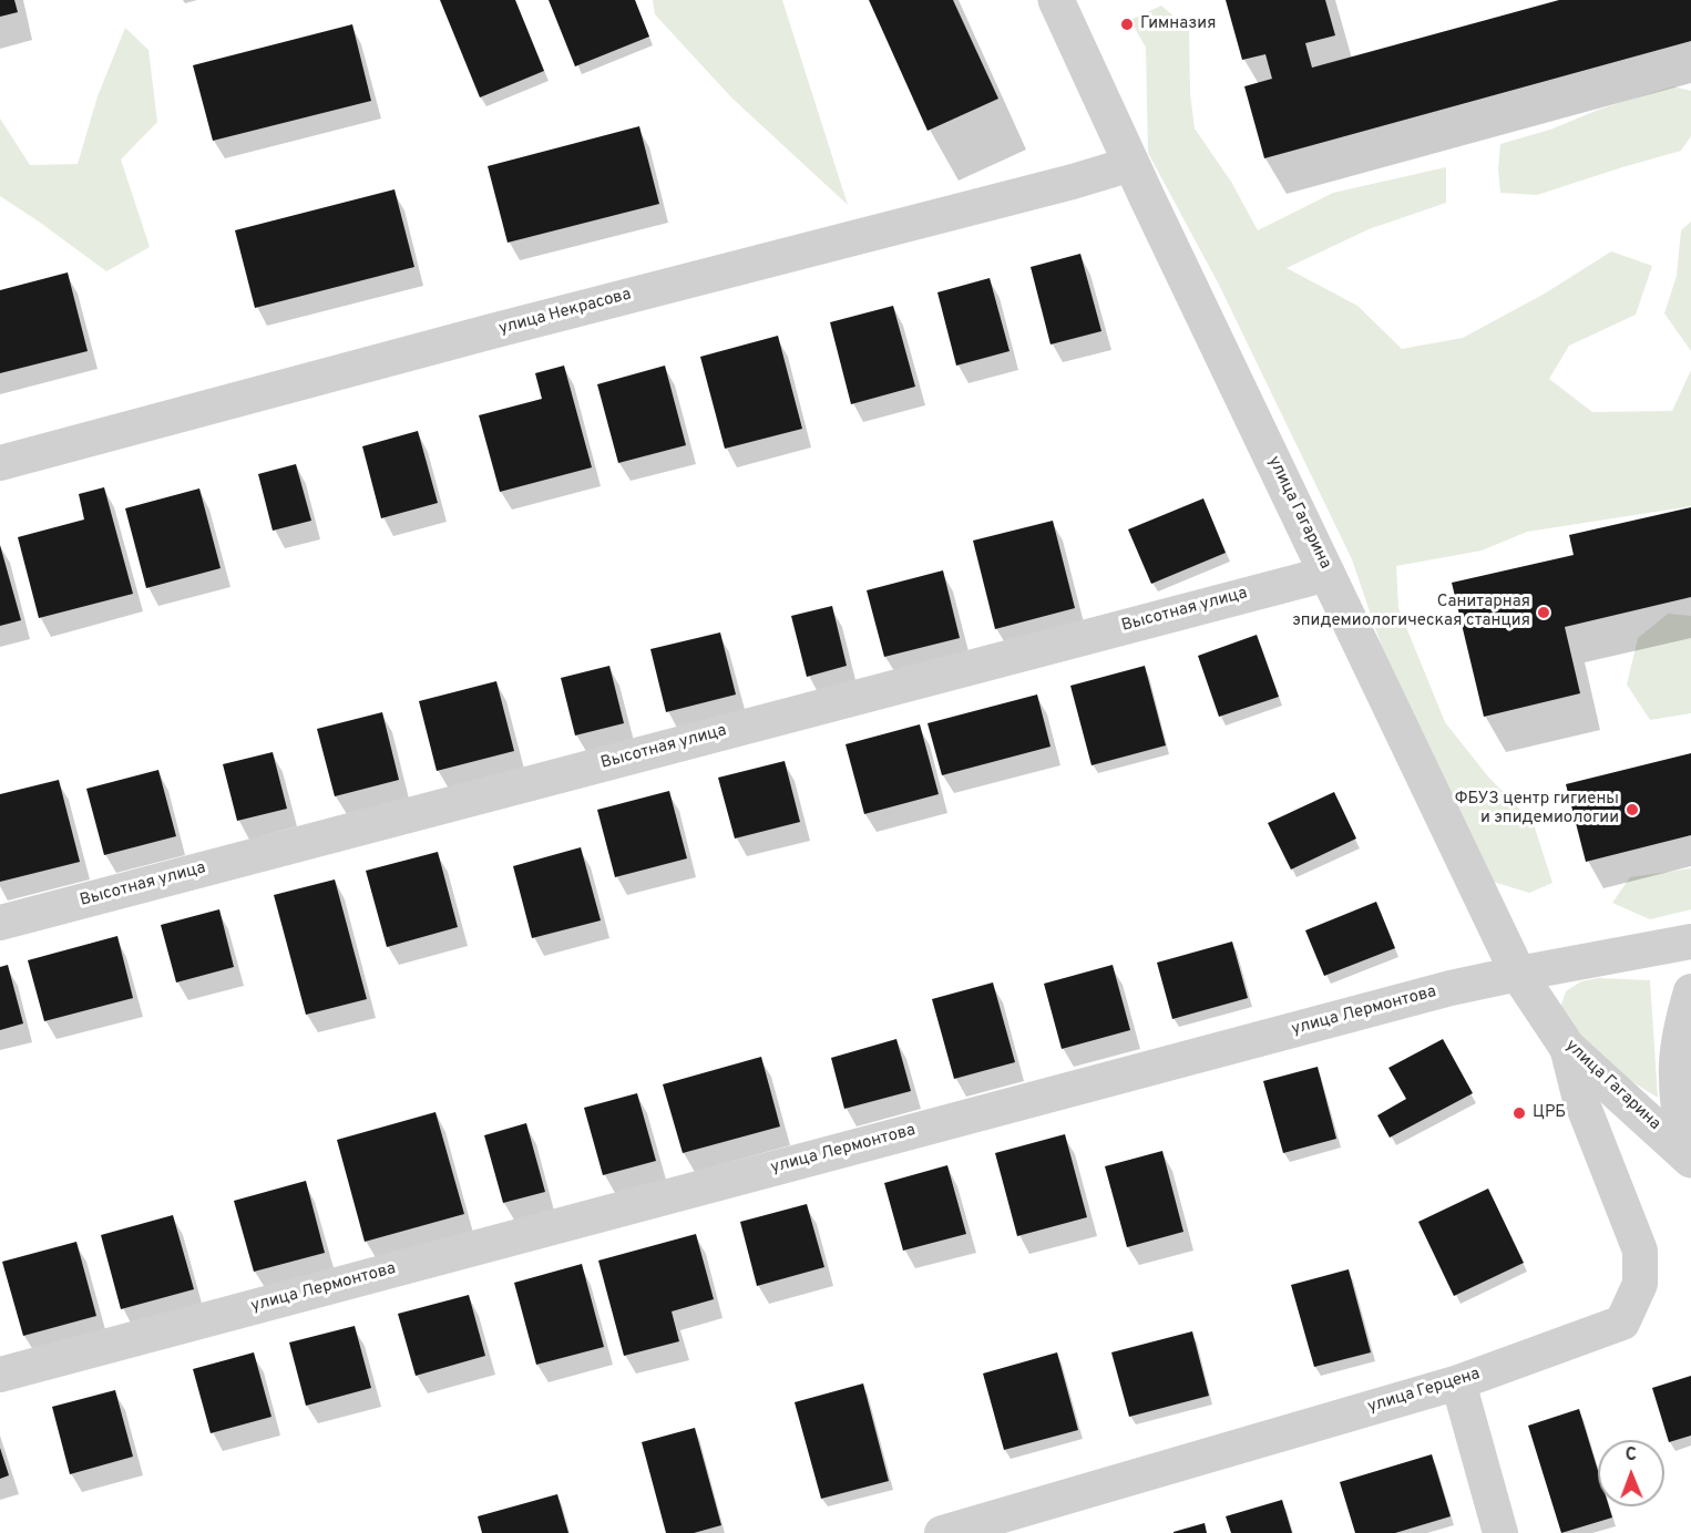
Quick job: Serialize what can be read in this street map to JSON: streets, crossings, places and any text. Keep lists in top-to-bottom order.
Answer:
{
  "streets": {
    "street": [
      "улица Некрасова",
      "улица Гагарина",
      "Высотная улица",
      "улица Лермонтова",
      "улица Герцена"
    ]
  },
  "crossings": [
    ["улица Некрасова", "улица Гагарина"],
    ["улица Гагарина", "Высотная улица"],
    ["улица Гагарина", "улица Лермонтова"],
    ["улица Гагарина", "улица Герцена"]
  ],
  "places": [
    "Гимназия",
    "Санитарная эпидемиологическая станция",
    "ФБУЗ центр гигиены и эпидемиологии",
    "ЦРБ"
  ],
  "north": "top"
}
